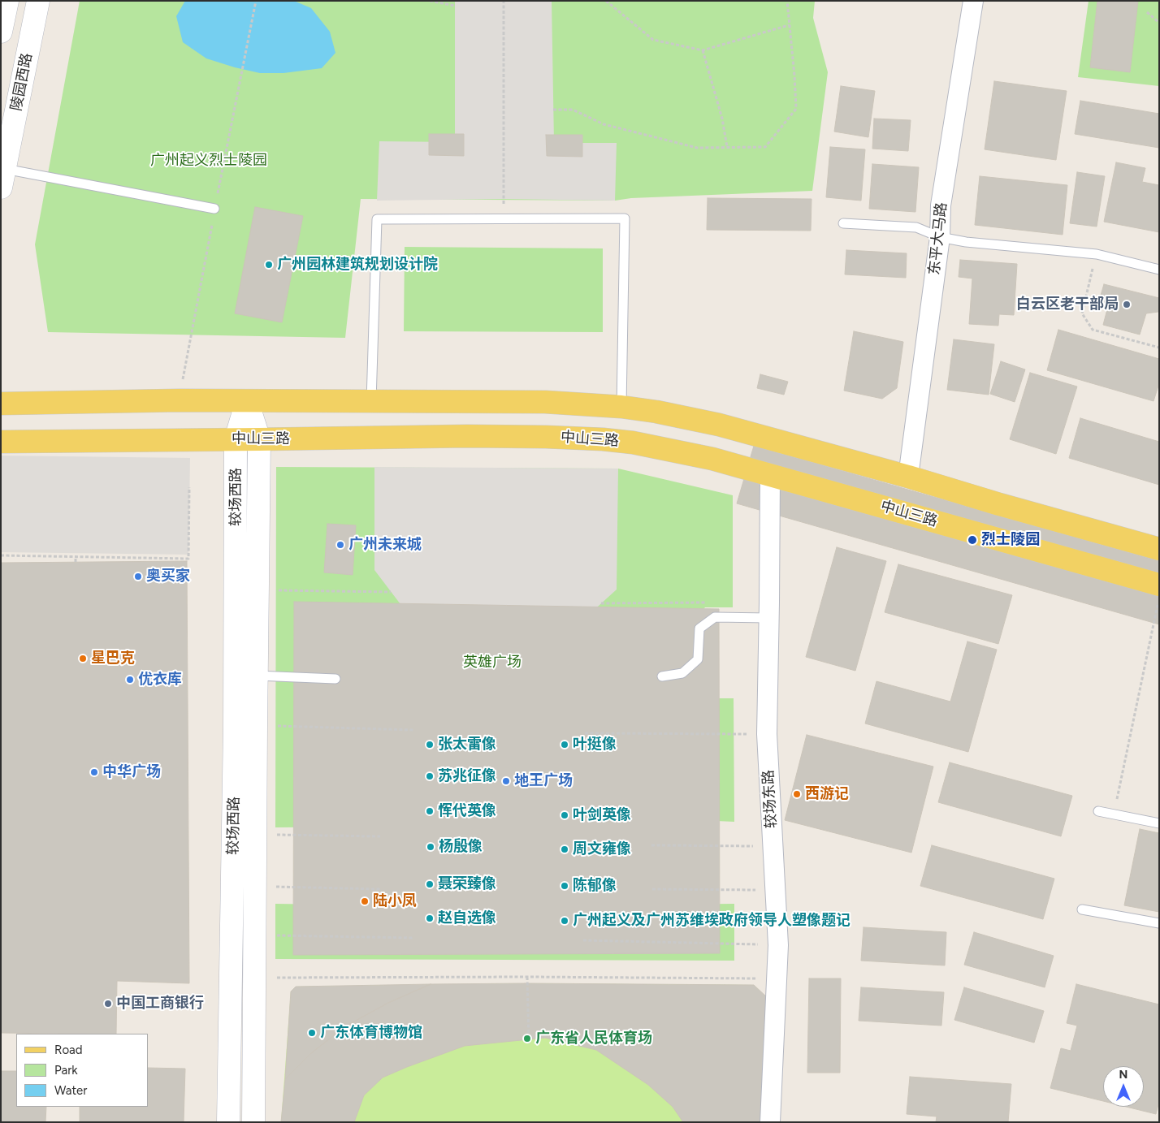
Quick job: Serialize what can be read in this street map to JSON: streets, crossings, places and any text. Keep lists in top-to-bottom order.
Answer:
{
  "streets": {
    "main road": ["中山三路"],
    "street": [
      "陵园西路",
      "东平大马路",
      "较场西路",
      "较场东路"
    ]
  },
  "crossings": [
    ["中山三路", "较场西路"],
    ["中山三路", "较场东路"]
  ],
  "parks": ["广州起义烈士陵园", "英雄广场"],
  "places": [
    "广州园林建筑规划设计院",
    "白云区老干部局",
    "烈士陵园",
    "广州未来城",
    "奥买家",
    "星巴克",
    "优衣库",
    "张太雷像",
    "叶挺像",
    "中华广场",
    "苏兆征像",
    "地王广场",
    "西游记",
    "恽代英像",
    "叶剑英像",
    "杨殷像",
    "周文雍像",
    "聂荣臻像",
    "陈郁像",
    "陆小凤",
    "赵自选像",
    "广州起义及广州苏维埃政府领导人塑像题记",
    "中国工商银行",
    "广东体育博物馆",
    "广东省人民体育场"
  ],
  "legend": ["Road", "Park", "Water"],
  "north": "top"
}
